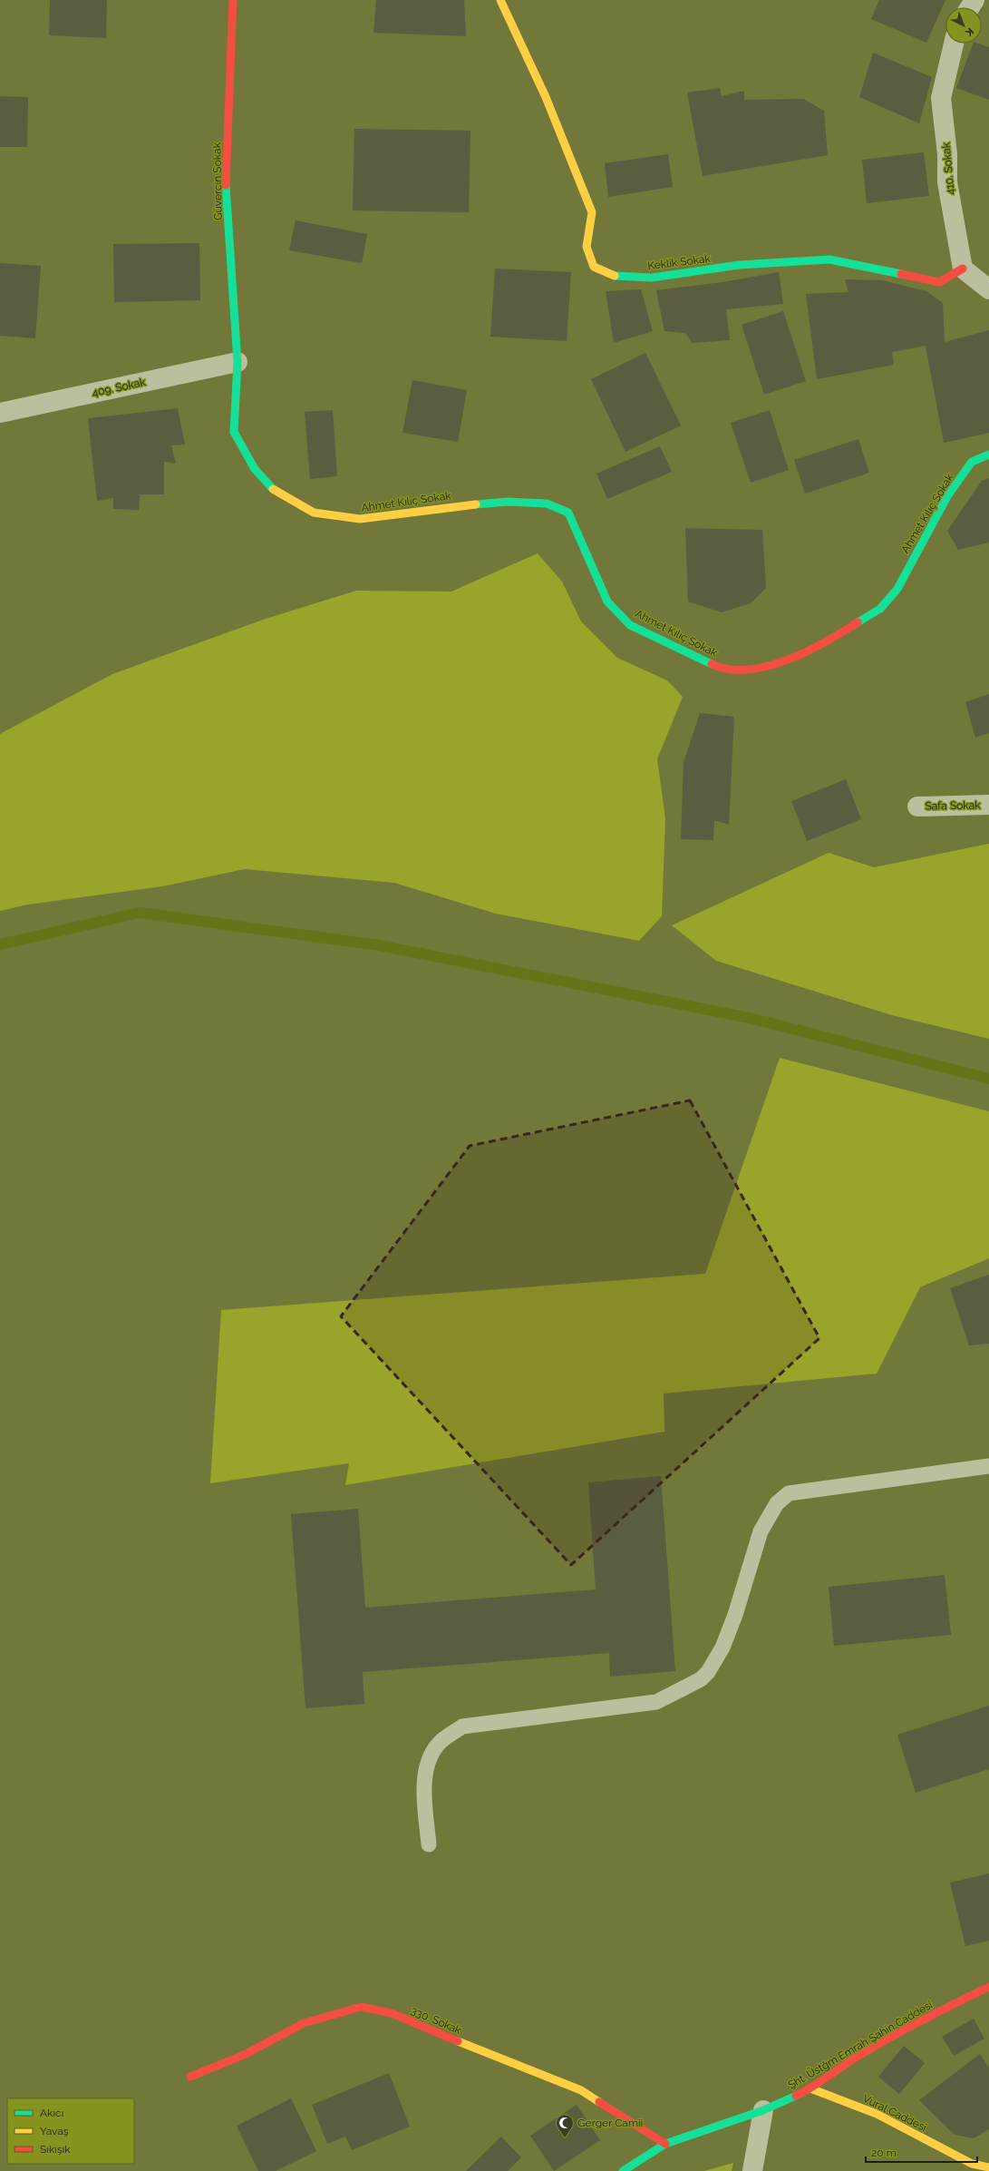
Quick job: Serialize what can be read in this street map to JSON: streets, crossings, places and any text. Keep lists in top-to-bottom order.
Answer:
{
  "streets": {
    "street": [
      "410. Sokak",
      "Güvercin Sokak",
      "Keklik Sokak",
      "409. Sokak",
      "Ahmet Kılıç Sokak",
      "Safa Sokak",
      "330. Sokak",
      "Şht. Üstğm Emrah Şahin Caddesi",
      "Vural Caddesi"
    ]
  },
  "crossings": [
    ["410. Sokak", "Keklik Sokak"],
    ["Güvercin Sokak", "409. Sokak"],
    ["Güvercin Sokak", "Ahmet Kılıç Sokak"],
    ["409. Sokak", "Ahmet Kılıç Sokak"],
    ["330. Sokak", "Şht. Üstğm Emrah Şahin Caddesi"],
    ["Şht. Üstğm Emrah Şahin Caddesi", "Vural Caddesi"]
  ],
  "places": {
    "mosque": ["Gerger Camii"]
  },
  "legend": ["Akıcı", "Yavaş", "Sıkışık"],
  "scale_bar": "20 m",
  "north": "bottom right"
}
